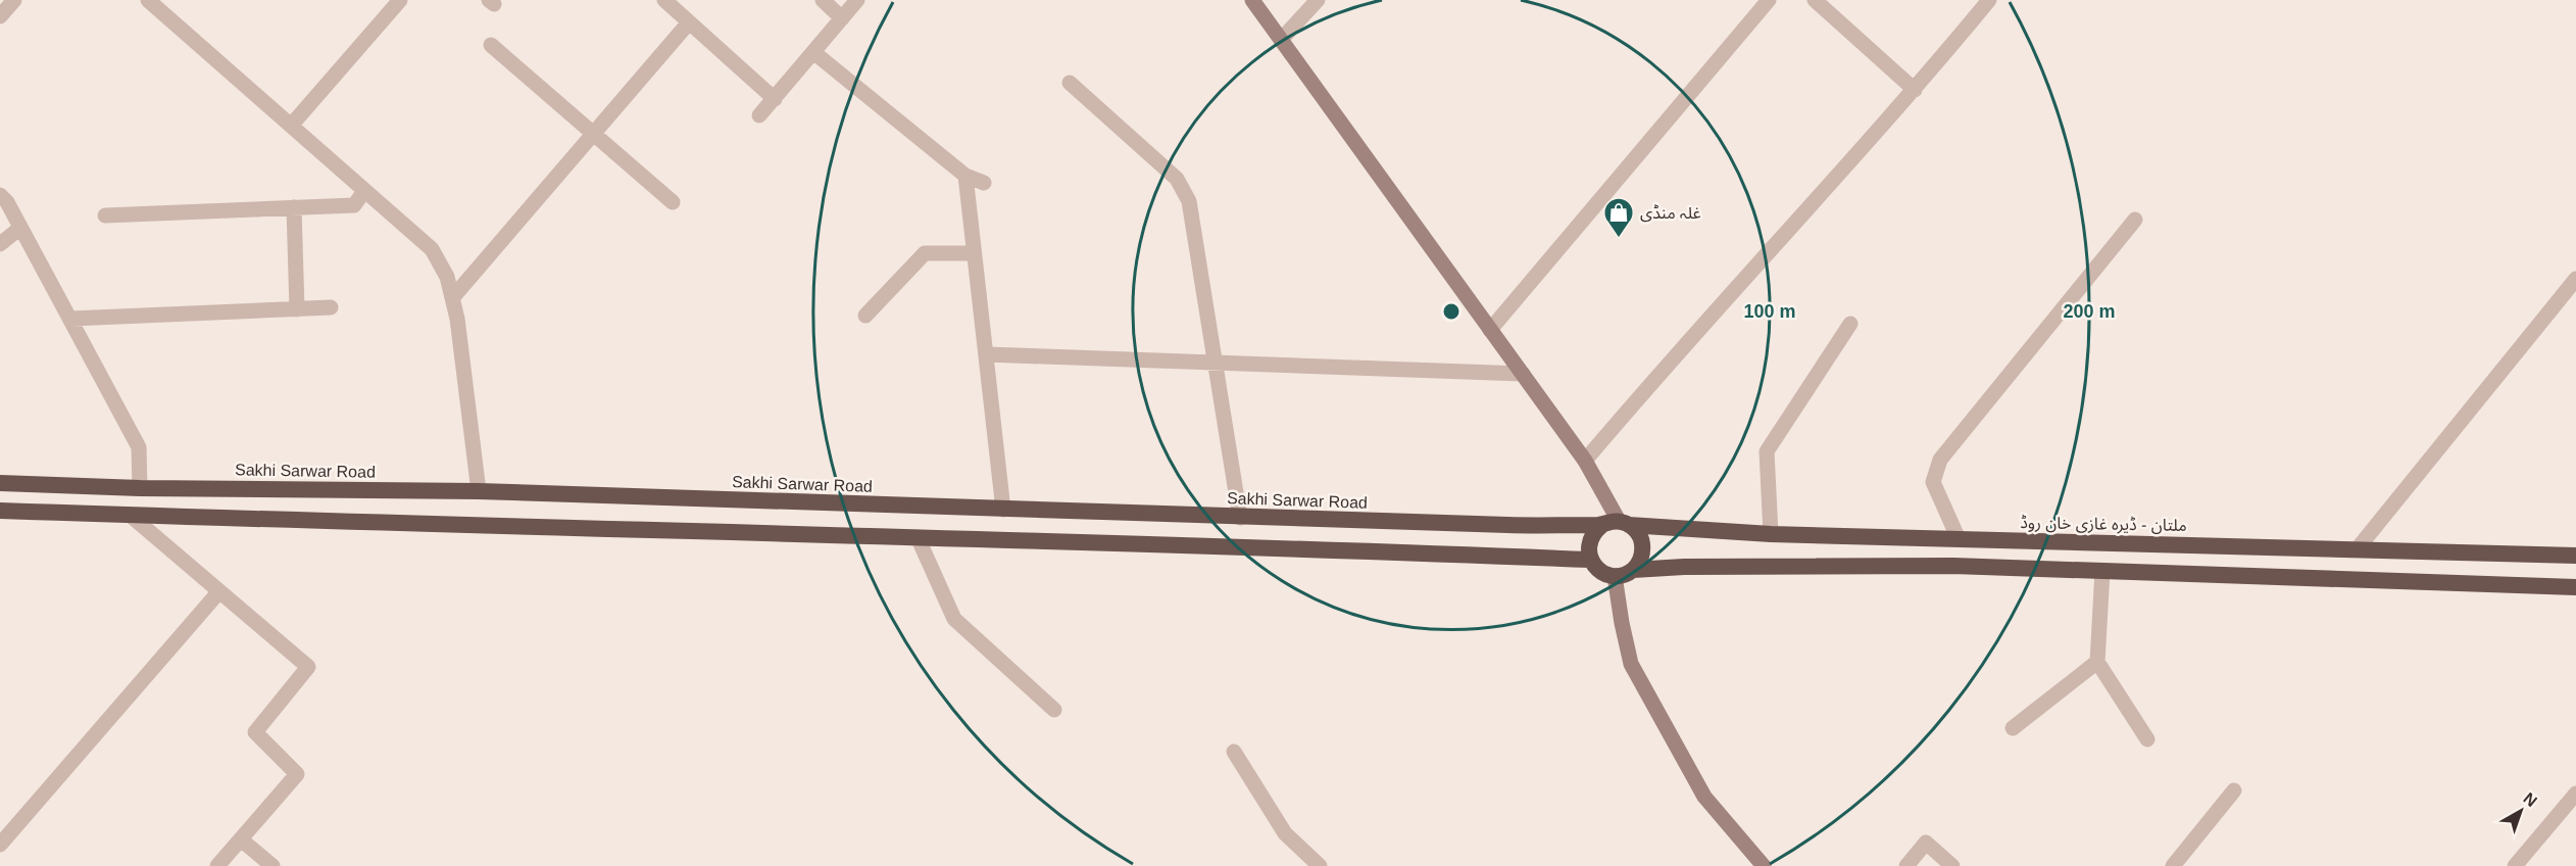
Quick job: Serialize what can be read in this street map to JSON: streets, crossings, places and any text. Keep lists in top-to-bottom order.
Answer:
{
  "streets": {
    "highway": ["Sakhi Sarwar Road", "ملتان - ڈیرہ غازی خان روڈ"]
  },
  "crossings": [
    ["Sakhi Sarwar Road", "ملتان - ڈیرہ غازی خان روڈ"]
  ],
  "places": {
    "shop": ["غلہ منڈی"]
  },
  "north": "top right",
  "rings": ["100 m", "200 m"]
}
